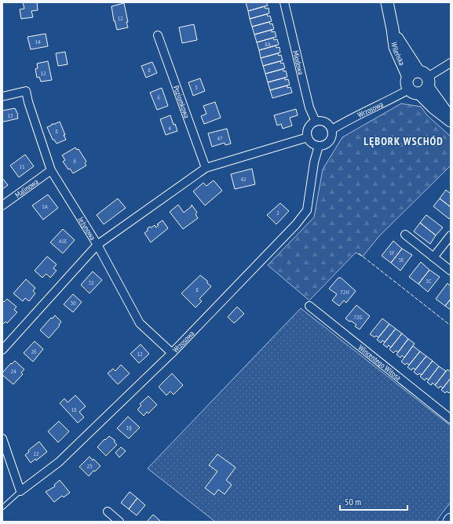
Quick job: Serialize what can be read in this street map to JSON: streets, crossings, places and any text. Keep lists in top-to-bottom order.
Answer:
{
  "streets": {
    "main road": ["Wileńska"],
    "street": [
      "Miodowa",
      "Poziomkowa",
      "Wrzosowa",
      "Malinowa",
      "Jeżynowa",
      "Wincentego Witosa"
    ]
  },
  "crossings": [
    ["Wileńska", "Wrzosowa"],
    ["Miodowa", "Wrzosowa"],
    ["Wrzosowa", "Jeżynowa"],
    ["Malinowa", "Jeżynowa"]
  ],
  "districts": ["LĘBORK WSCHÓD"],
  "house_numbers": [
    "12",
    "14",
    "8A",
    "8",
    "12",
    "5",
    "6",
    "13",
    "4",
    "8",
    "47",
    "6",
    "11",
    "42",
    "1A",
    "2",
    "41E",
    "5F",
    "5E",
    "5C",
    "32",
    "8",
    "72H",
    "30",
    "72G",
    "26",
    "12",
    "24",
    "18",
    "19",
    "22",
    "23"
  ],
  "scale_bar": "50 m"
}
